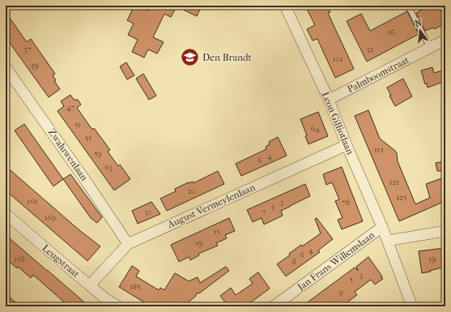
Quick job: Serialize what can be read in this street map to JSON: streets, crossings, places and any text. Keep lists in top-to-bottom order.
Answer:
{
  "streets": {
    "street": [
      "Palmboomstraat",
      "Leon Gilliotlaan",
      "Zwaluwenlaan",
      "August Vermeylenlaan",
      "Leugstraat",
      "Jan Frans Willemslaan"
    ]
  },
  "crossings": [
    ["Palmboomstraat", "Leon Gilliotlaan"],
    ["Leon Gilliotlaan", "August Vermeylenlaan"],
    ["Leon Gilliotlaan", "Jan Frans Willemslaan"],
    ["Zwaluwenlaan", "August Vermeylenlaan"],
    ["August Vermeylenlaan", "Leugstraat"]
  ],
  "places": {
    "school or university": ["Den Brandt"]
  },
  "house_numbers": [
    "16",
    "37",
    "32",
    "101",
    "39",
    "47",
    "51",
    "64",
    "55",
    "115",
    "59",
    "4",
    "6",
    "63",
    "121",
    "20",
    "125",
    "165",
    "3",
    "78",
    "5",
    "30",
    "7",
    "169",
    "15",
    "19",
    "4",
    "6",
    "158",
    "19",
    "8",
    "3",
    "5",
    "185",
    "9"
  ],
  "north": "top"
}
